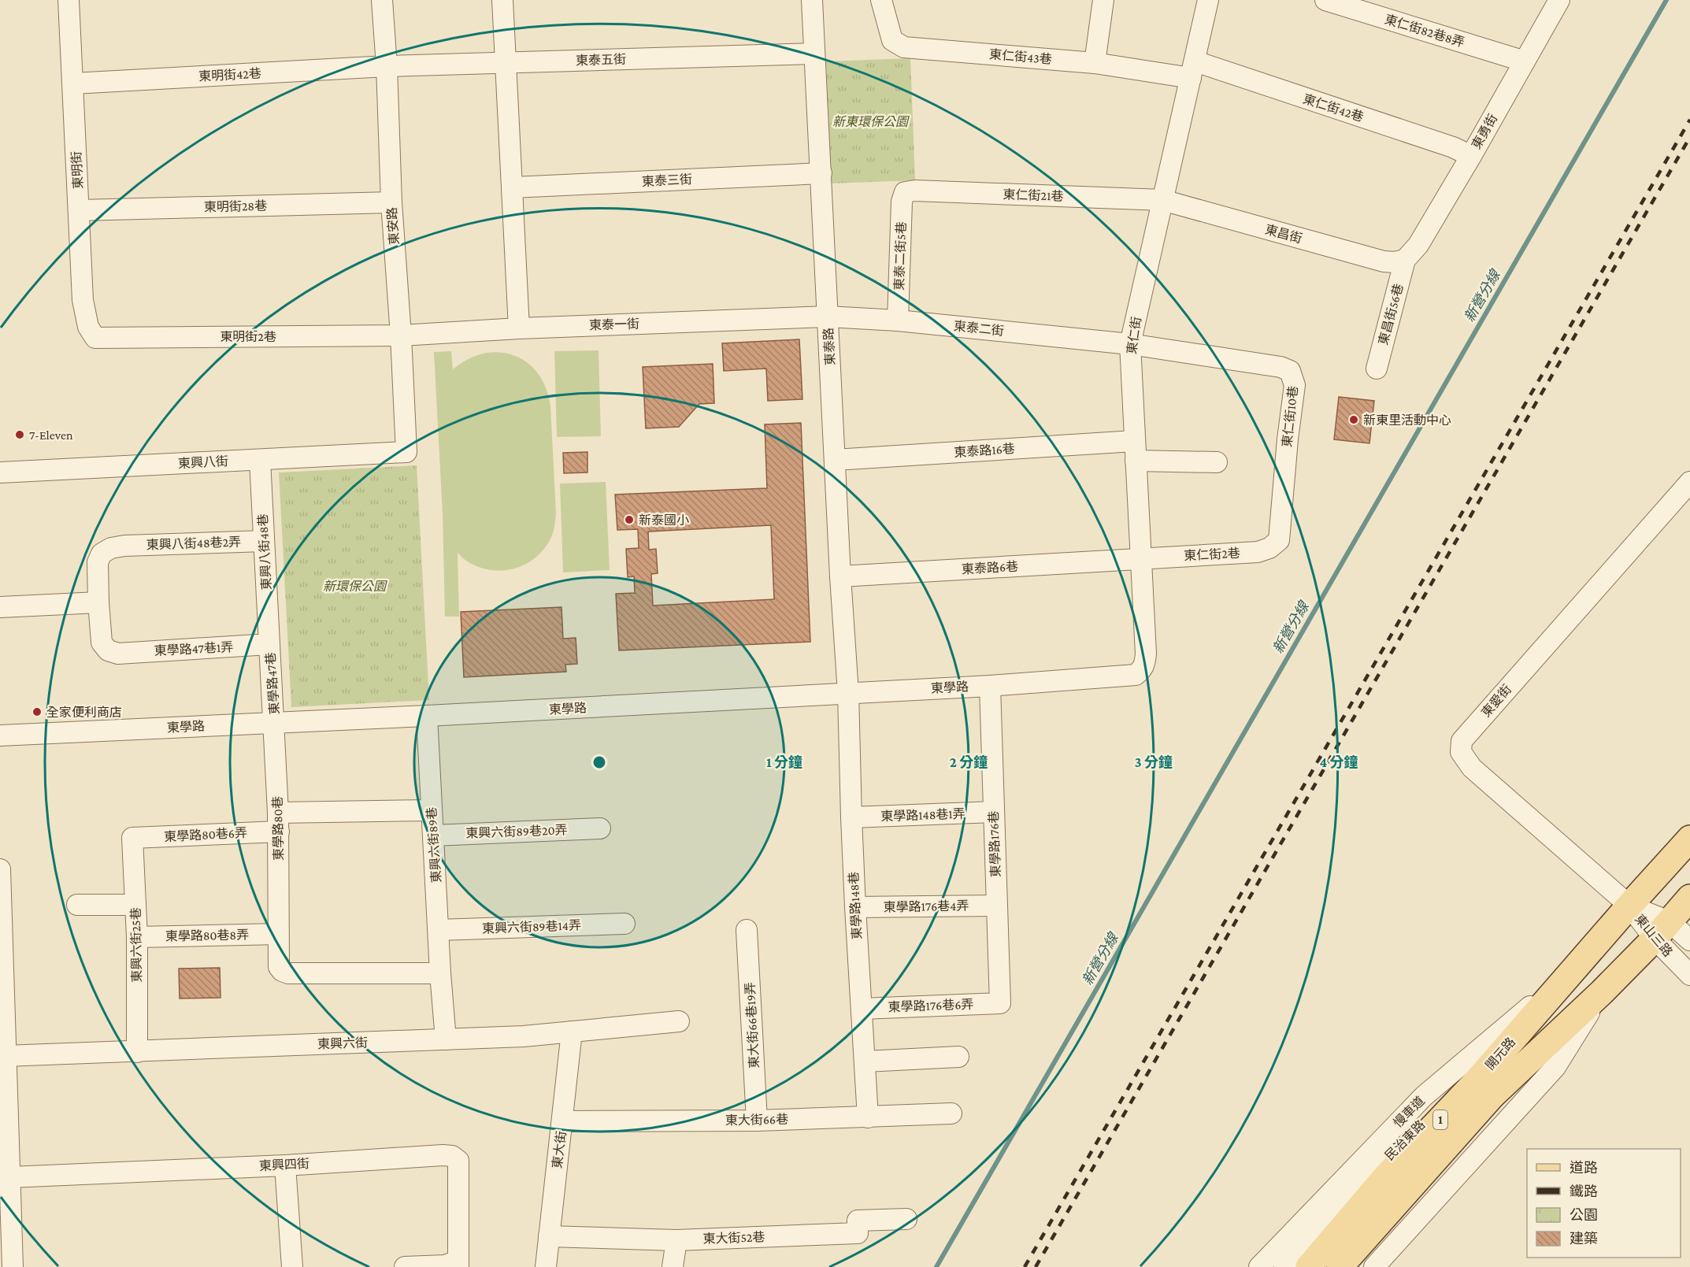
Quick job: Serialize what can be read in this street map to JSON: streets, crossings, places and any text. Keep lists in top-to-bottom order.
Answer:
{
  "streets": {
    "main road": ["開元路", "1"],
    "street": [
      "東仁街82巷8弄",
      "東仁街43巷",
      "東泰五街",
      "東明街42巷",
      "東仁街42巷",
      "東勇街",
      "東明街",
      "東泰三街",
      "東仁街21巷",
      "東明街28巷",
      "東安路",
      "東昌街",
      "東泰二街5巷",
      "東昌街56巷",
      "東泰一街",
      "東泰二街",
      "東仁街",
      "東明街2巷",
      "東泰路",
      "東仁街10巷",
      "東泰路16巷",
      "東興八街",
      "東興八街48巷2弄",
      "東興八街48巷",
      "東仁街2巷",
      "東泰路6巷",
      "東學路47巷1弄",
      "東學路47巷",
      "東學路",
      "東愛街",
      "東學路148巷1弄",
      "東學路80巷",
      "東興六街89巷20弄",
      "東學路80巷6弄",
      "東學路176巷",
      "東興六街89巷",
      "東學路148巷",
      "東學路176巷4弄",
      "東興六街89巷14弄",
      "東學路80巷8弄",
      "東山三路",
      "東興六街25巷",
      "東學路176巷6弄",
      "東大街66巷19弄",
      "東興六街",
      "慢車道",
      "東大街66巷",
      "東大街",
      "東興四街",
      "東大街52巷"
    ]
  },
  "crossings": [
    ["東仁街82巷8弄", "東勇街"],
    ["東仁街43巷", "東仁街42巷"],
    ["東仁街43巷", "東仁街"],
    ["東泰五街", "東明街42巷"],
    ["東泰五街", "東安路"],
    ["東泰五街", "東泰路"],
    ["東明街42巷", "東明街"],
    ["東明街42巷", "東安路"],
    ["東仁街42巷", "東勇街"],
    ["東仁街42巷", "東仁街"],
    ["東勇街", "東昌街"],
    ["東勇街", "東昌街56巷"],
    ["東明街", "東明街28巷"],
    ["東明街", "東明街2巷"],
    ["東泰三街", "東泰路"],
    ["東仁街21巷", "東昌街"],
    ["東仁街21巷", "東泰二街5巷"],
    ["東仁街21巷", "東仁街"],
    ["東明街28巷", "東安路"],
    ["東安路", "東泰一街"],
    ["東安路", "東明街2巷"],
    ["東安路", "東興八街"],
    ["東昌街", "東昌街56巷"],
    ["東昌街", "東仁街"],
    ["東泰二街5巷", "東泰二街"],
    ["東泰一街", "東泰二街"],
    ["東泰一街", "東明街2巷"],
    ["東泰一街", "東泰路"],
    ["東泰二街", "東仁街"],
    ["東泰二街", "東泰路"],
    ["東泰二街", "東仁街10巷"],
    ["東仁街", "東仁街10巷"],
    ["東仁街", "東泰路16巷"],
    ["東仁街", "東仁街2巷"],
    ["東仁街", "東泰路6巷"],
    ["東仁街", "東學路"],
    ["東泰路", "東泰路16巷"],
    ["東泰路", "東泰路6巷"],
    ["東泰路", "東學路"],
    ["東泰路", "東學路148巷"],
    ["東仁街10巷", "東仁街2巷"],
    ["東興八街", "東興八街48巷"],
    ["東興八街48巷2弄", "東興八街48巷"],
    ["東興八街48巷2弄", "東學路47巷1弄"],
    ["東興八街48巷", "東學路47巷1弄"],
    ["東興八街48巷", "東學路47巷"],
    ["東仁街2巷", "東泰路6巷"],
    ["東學路47巷1弄", "東學路47巷"],
    ["東學路47巷", "東學路"],
    ["東學路47巷", "東學路80巷"],
    ["東學路", "東學路80巷"],
    ["東學路", "東學路176巷"],
    ["東學路", "東興六街89巷"],
    ["東學路", "東學路148巷"],
    ["東愛街", "東山三路"],
    ["東愛街", "開元路"],
    ["東學路148巷1弄", "東學路176巷"],
    ["東學路148巷1弄", "東學路148巷"],
    ["東學路80巷", "東學路80巷6弄"],
    ["東學路80巷", "東學路80巷8弄"],
    ["東興六街89巷20弄", "東興六街89巷"],
    ["東學路80巷6弄", "東興六街89巷"],
    ["東學路80巷6弄", "東興六街25巷"],
    ["東學路176巷", "東學路176巷4弄"],
    ["東學路176巷", "東學路176巷6弄"],
    ["東興六街89巷", "東興六街89巷14弄"],
    ["東興六街89巷", "東興六街"],
    ["東學路148巷", "東學路176巷4弄"],
    ["東學路148巷", "東學路176巷6弄"],
    ["東學路148巷", "東大街66巷"],
    ["東學路80巷8弄", "東興六街25巷"],
    ["東山三路", "開元路"],
    ["東興六街25巷", "東興六街"],
    ["東大街66巷19弄", "東大街66巷"],
    ["東興六街", "東大街"],
    ["開元路", "慢車道"],
    ["東大街66巷", "東大街"],
    ["東大街", "東大街52巷"]
  ],
  "water": ["新營分線"],
  "parks": ["新東環保公園", "新環保公園"],
  "places": [
    "新東里活動中心",
    "7-Eleven",
    "新泰國小",
    "全家便利商店"
  ],
  "legend": [
    "道路",
    "鐵路",
    "公園",
    "建築"
  ],
  "rings": [
    "1 分鐘",
    "2 分鐘",
    "3 分鐘",
    "4 分鐘"
  ]
}
